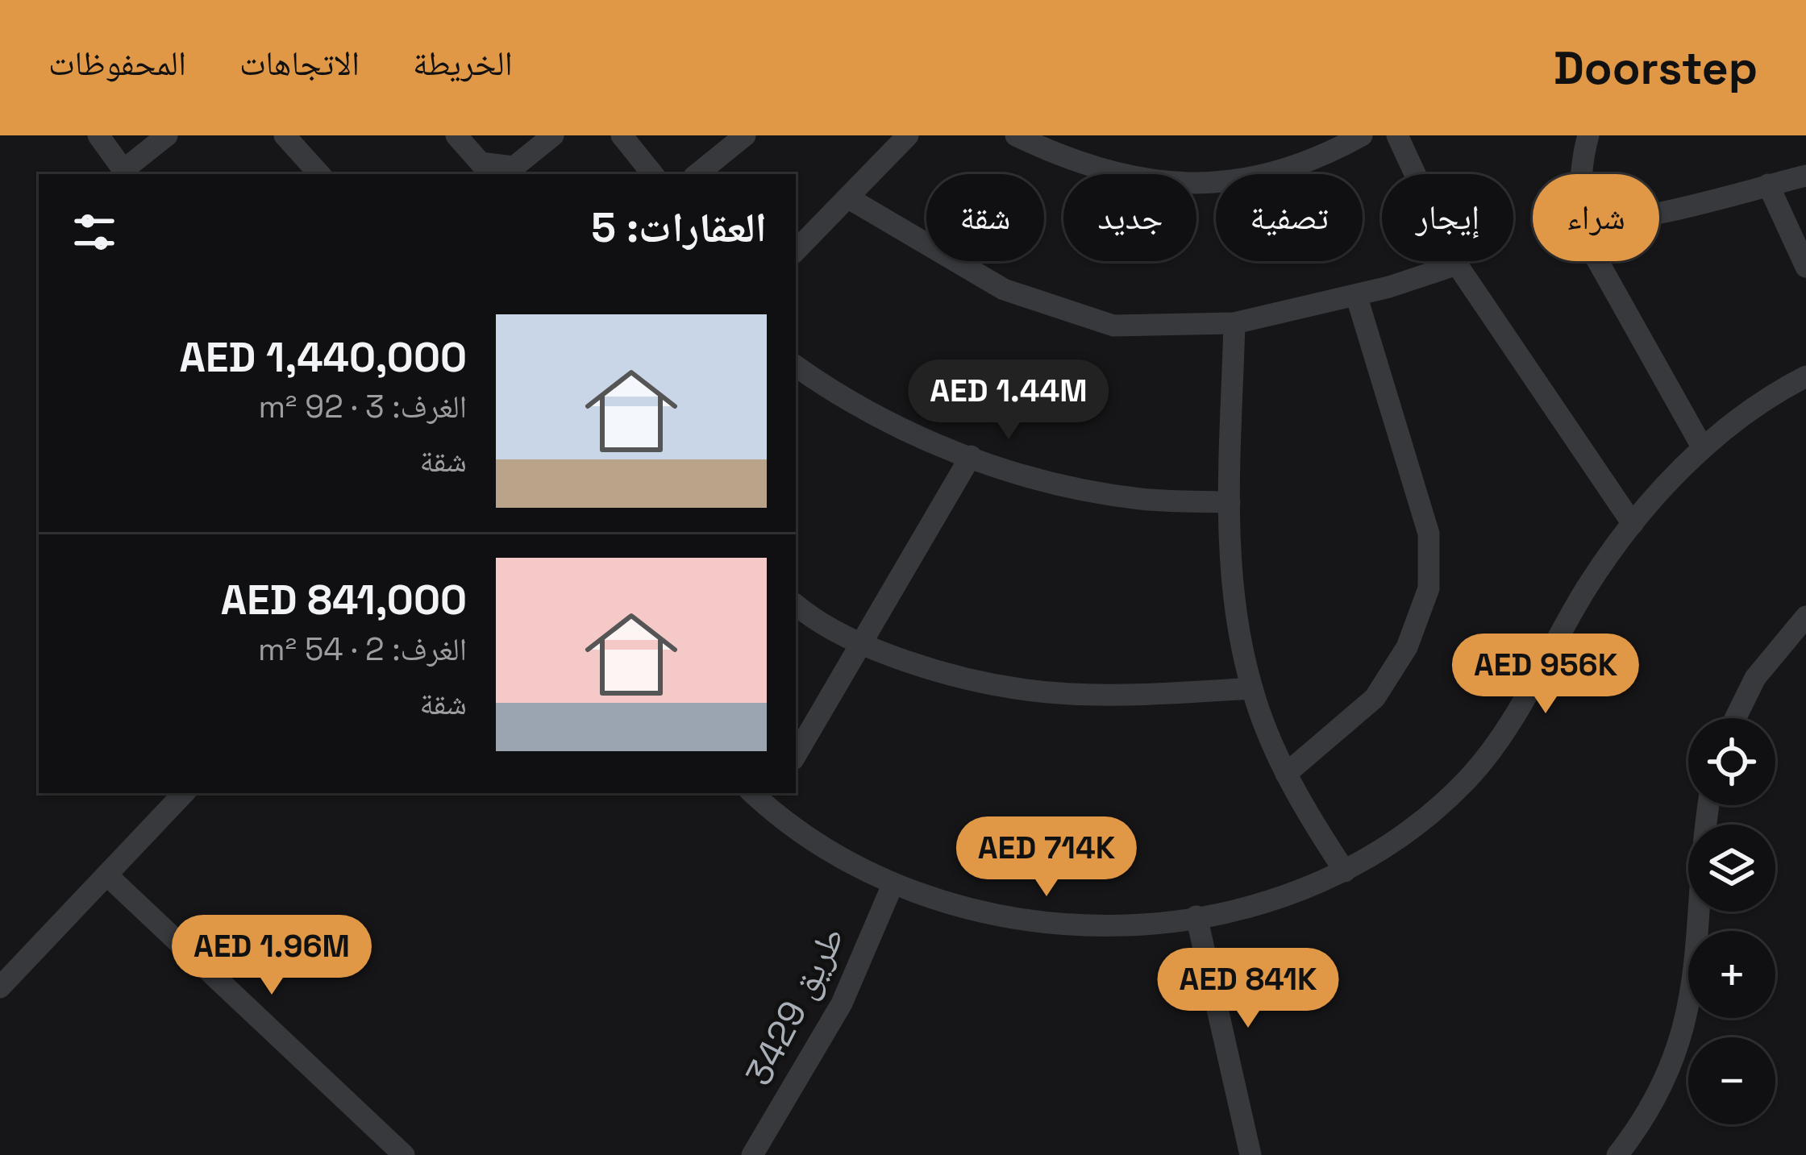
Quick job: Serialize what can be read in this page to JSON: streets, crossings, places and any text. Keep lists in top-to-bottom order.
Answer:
{
  "streets": {
    "street": ["طريق 3429"]
  },
  "page": {
    "header": "Doorstep",
    "nav": ["الخريطة", "الاتجاهات", "المحفوظات"],
    "chip": [
      "شراء",
      "إيجار",
      "تصفية",
      "جديد",
      "شقة"
    ],
    "heading": "العقارات: 5",
    "list": [
      {
        "name": "AED 1,440,000",
        "note": "الغرف: 3 · 92 m² · شقة"
      },
      {
        "name": "AED 841,000",
        "note": "الغرف: 2 · 54 m² · شقة"
      }
    ],
    "price": [
      "AED 1.44M",
      "AED 956K",
      "AED 714K",
      "AED 1.96M",
      "AED 841K"
    ],
    "map_buttons": ["+", "−"]
  }
}
